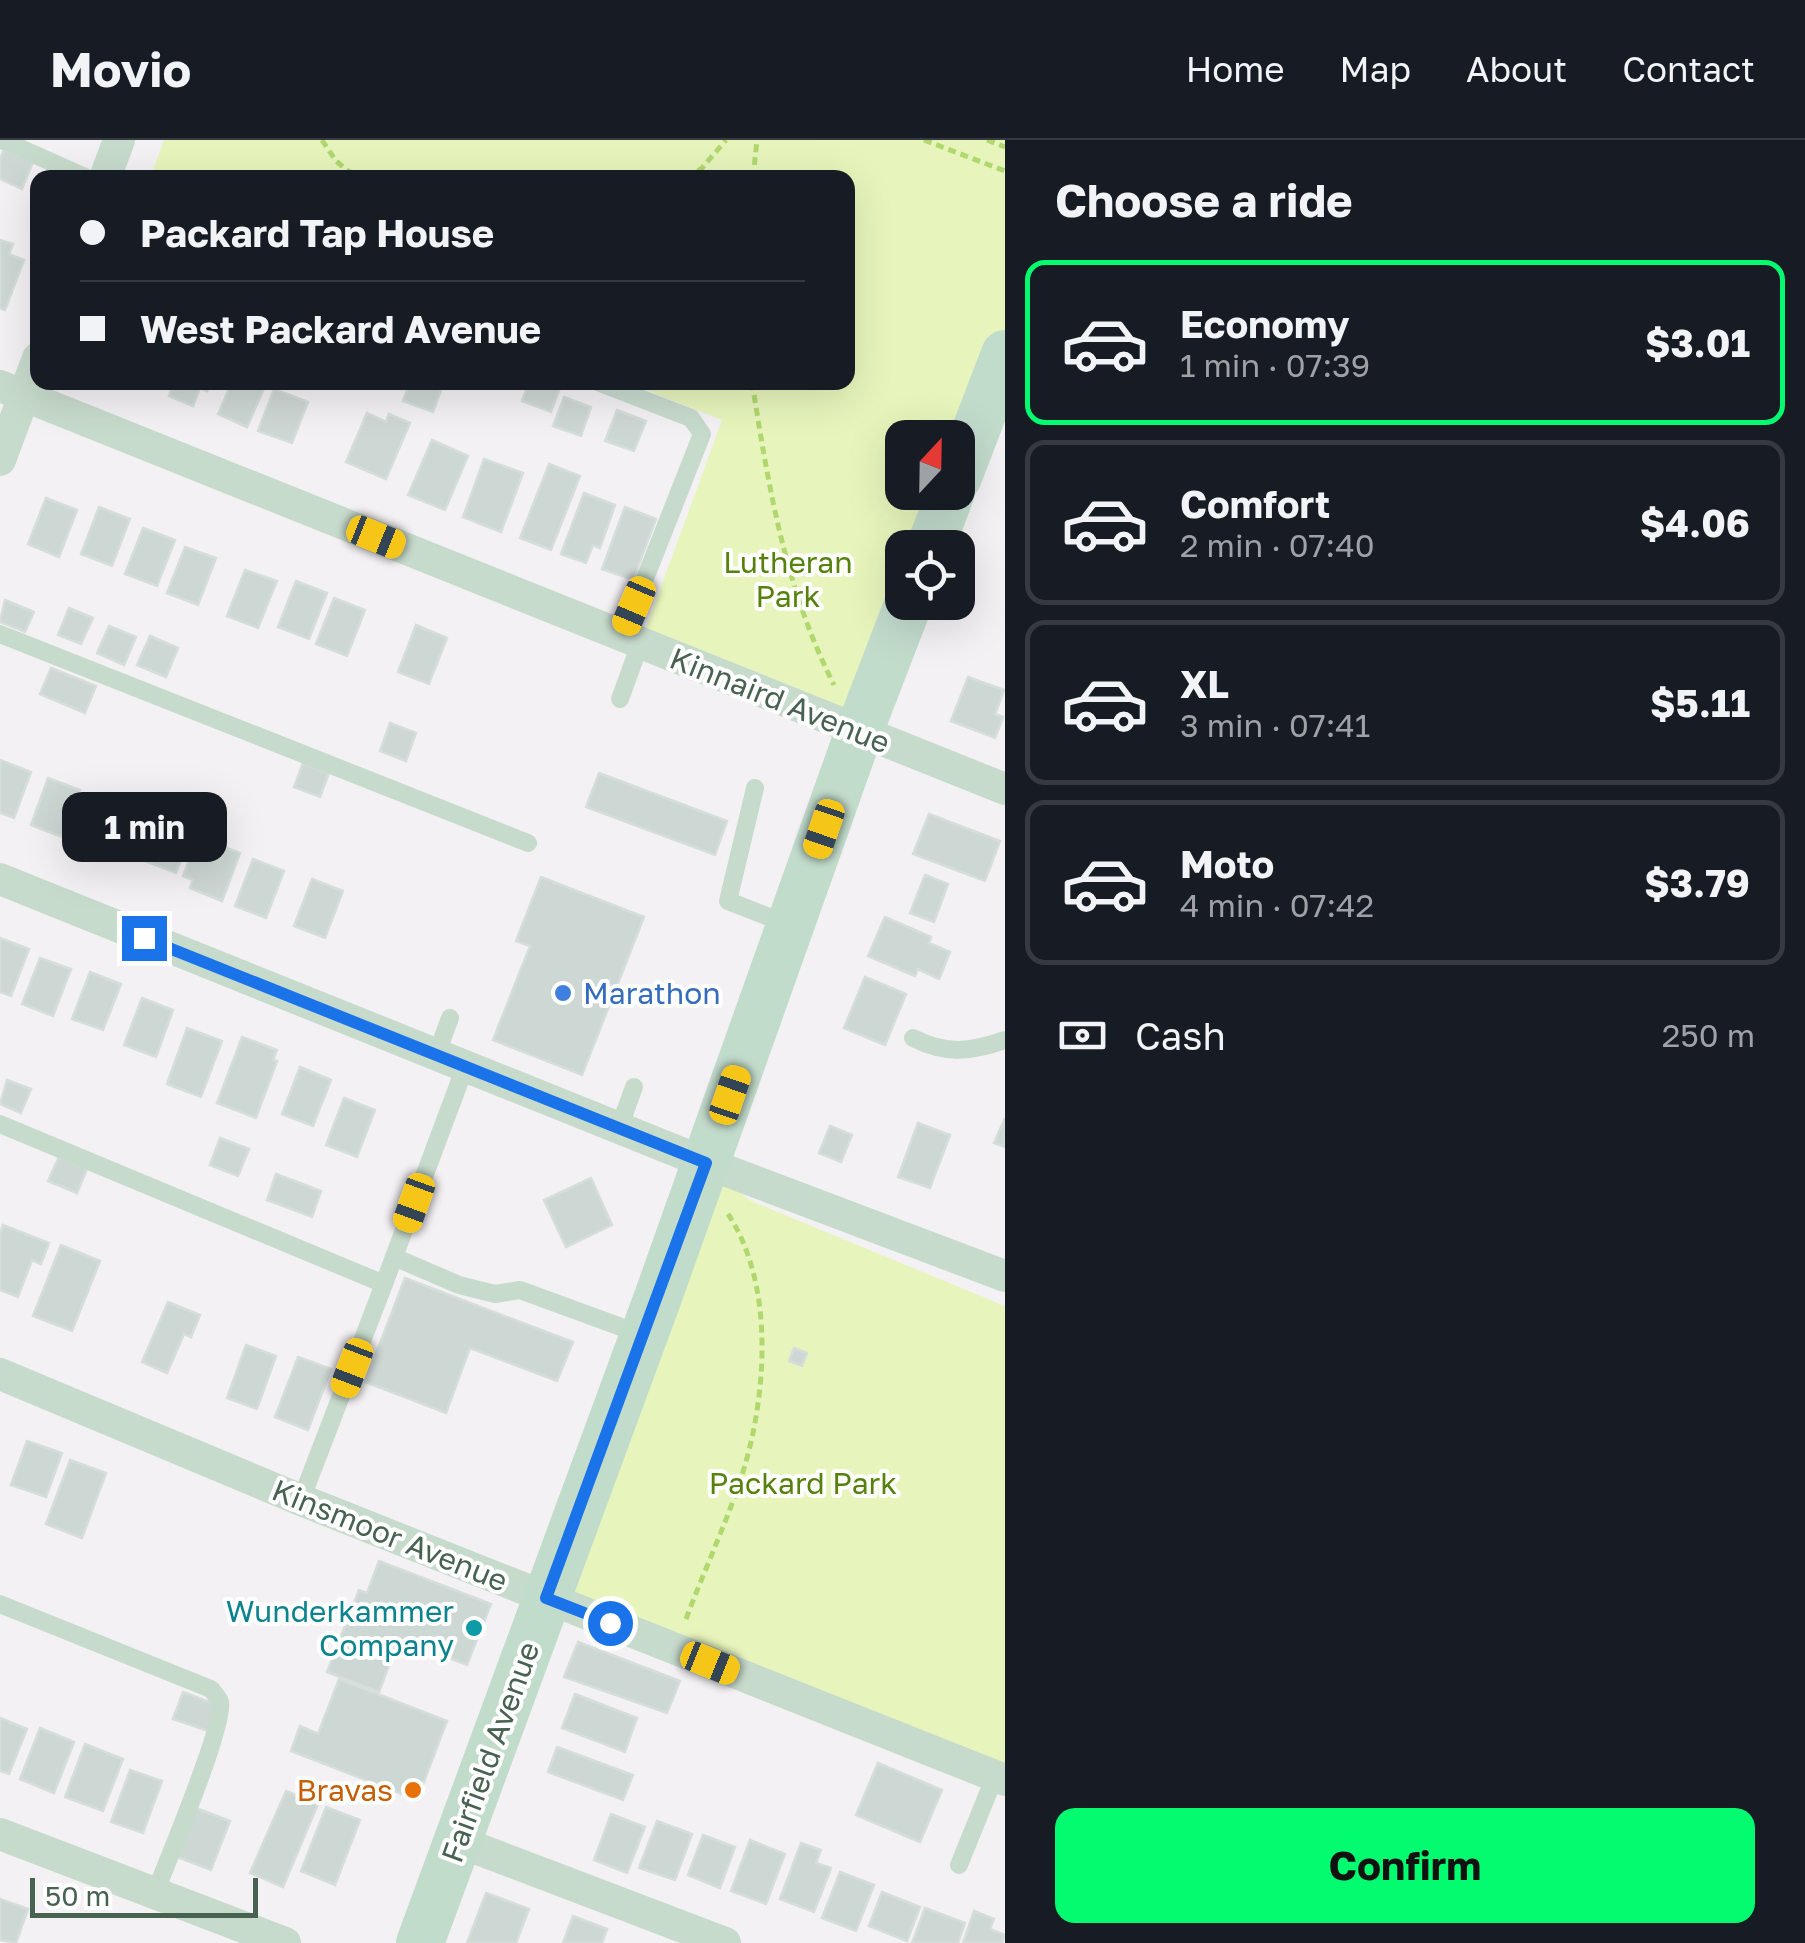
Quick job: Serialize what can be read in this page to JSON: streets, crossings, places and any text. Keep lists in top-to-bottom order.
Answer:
{
  "streets": {
    "main road": ["Fairfield Avenue"],
    "street": ["Kinnaird Avenue", "Kinsmoor Avenue"]
  },
  "crossings": [
    ["Kinnaird Avenue", "Fairfield Avenue"],
    ["Kinsmoor Avenue", "Fairfield Avenue"]
  ],
  "parks": ["Lutheran Park", "Packard Park"],
  "places": ["Marathon", "Wunderkammer Company", "Bravas"],
  "scale_bar": "50 m",
  "north": "top",
  "page": {
    "header": "Movio",
    "nav": [
      "Home",
      "Map",
      "About",
      "Contact"
    ],
    "heading": "Choose a ride",
    "banner": ["Packard Tap House", "West Packard Avenue"],
    "list": [
      {
        "name": "Economy",
        "note": "1 min · 07:39",
        "value": "$3.01"
      },
      {
        "name": "Comfort",
        "note": "2 min · 07:40",
        "value": "$4.06"
      },
      {
        "name": "XL",
        "note": "3 min · 07:41",
        "value": "$5.11"
      },
      {
        "name": "Moto",
        "note": "4 min · 07:42",
        "value": "$3.79"
      }
    ],
    "bubble": "1 min",
    "pay": ["Cash", "250 m"],
    "buttons": "Confirm",
    "scale": "50 m"
  }
}
